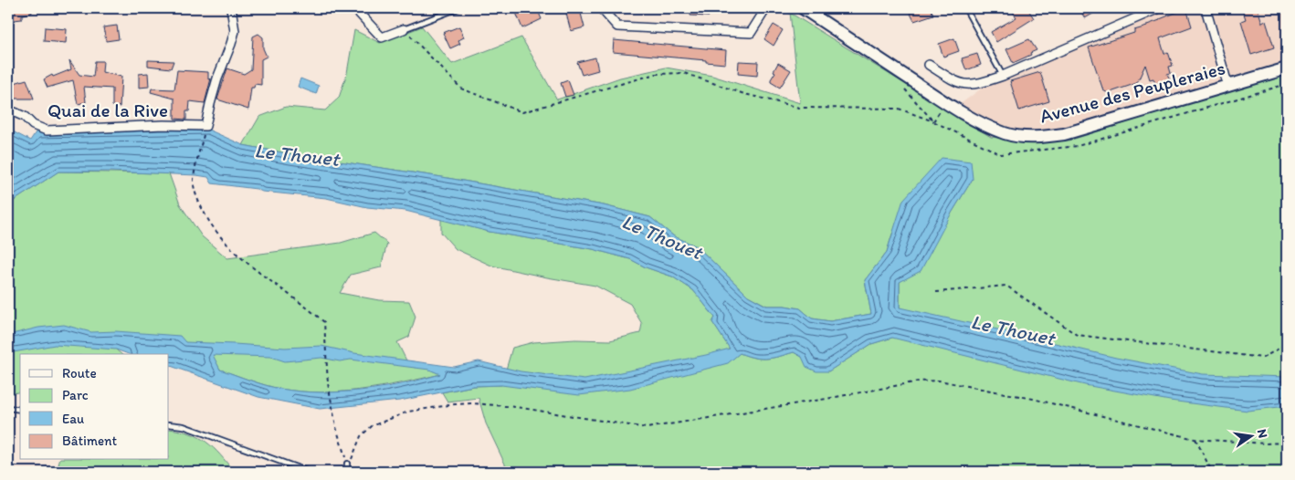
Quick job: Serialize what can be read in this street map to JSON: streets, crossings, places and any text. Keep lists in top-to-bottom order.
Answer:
{
  "streets": {
    "street": ["Avenue des Peupleraies", "Quai de la Rive"]
  },
  "water": ["Le Thouet"],
  "legend": [
    "Route",
    "Parc",
    "Eau",
    "Bâtiment"
  ],
  "north": "right"
}
